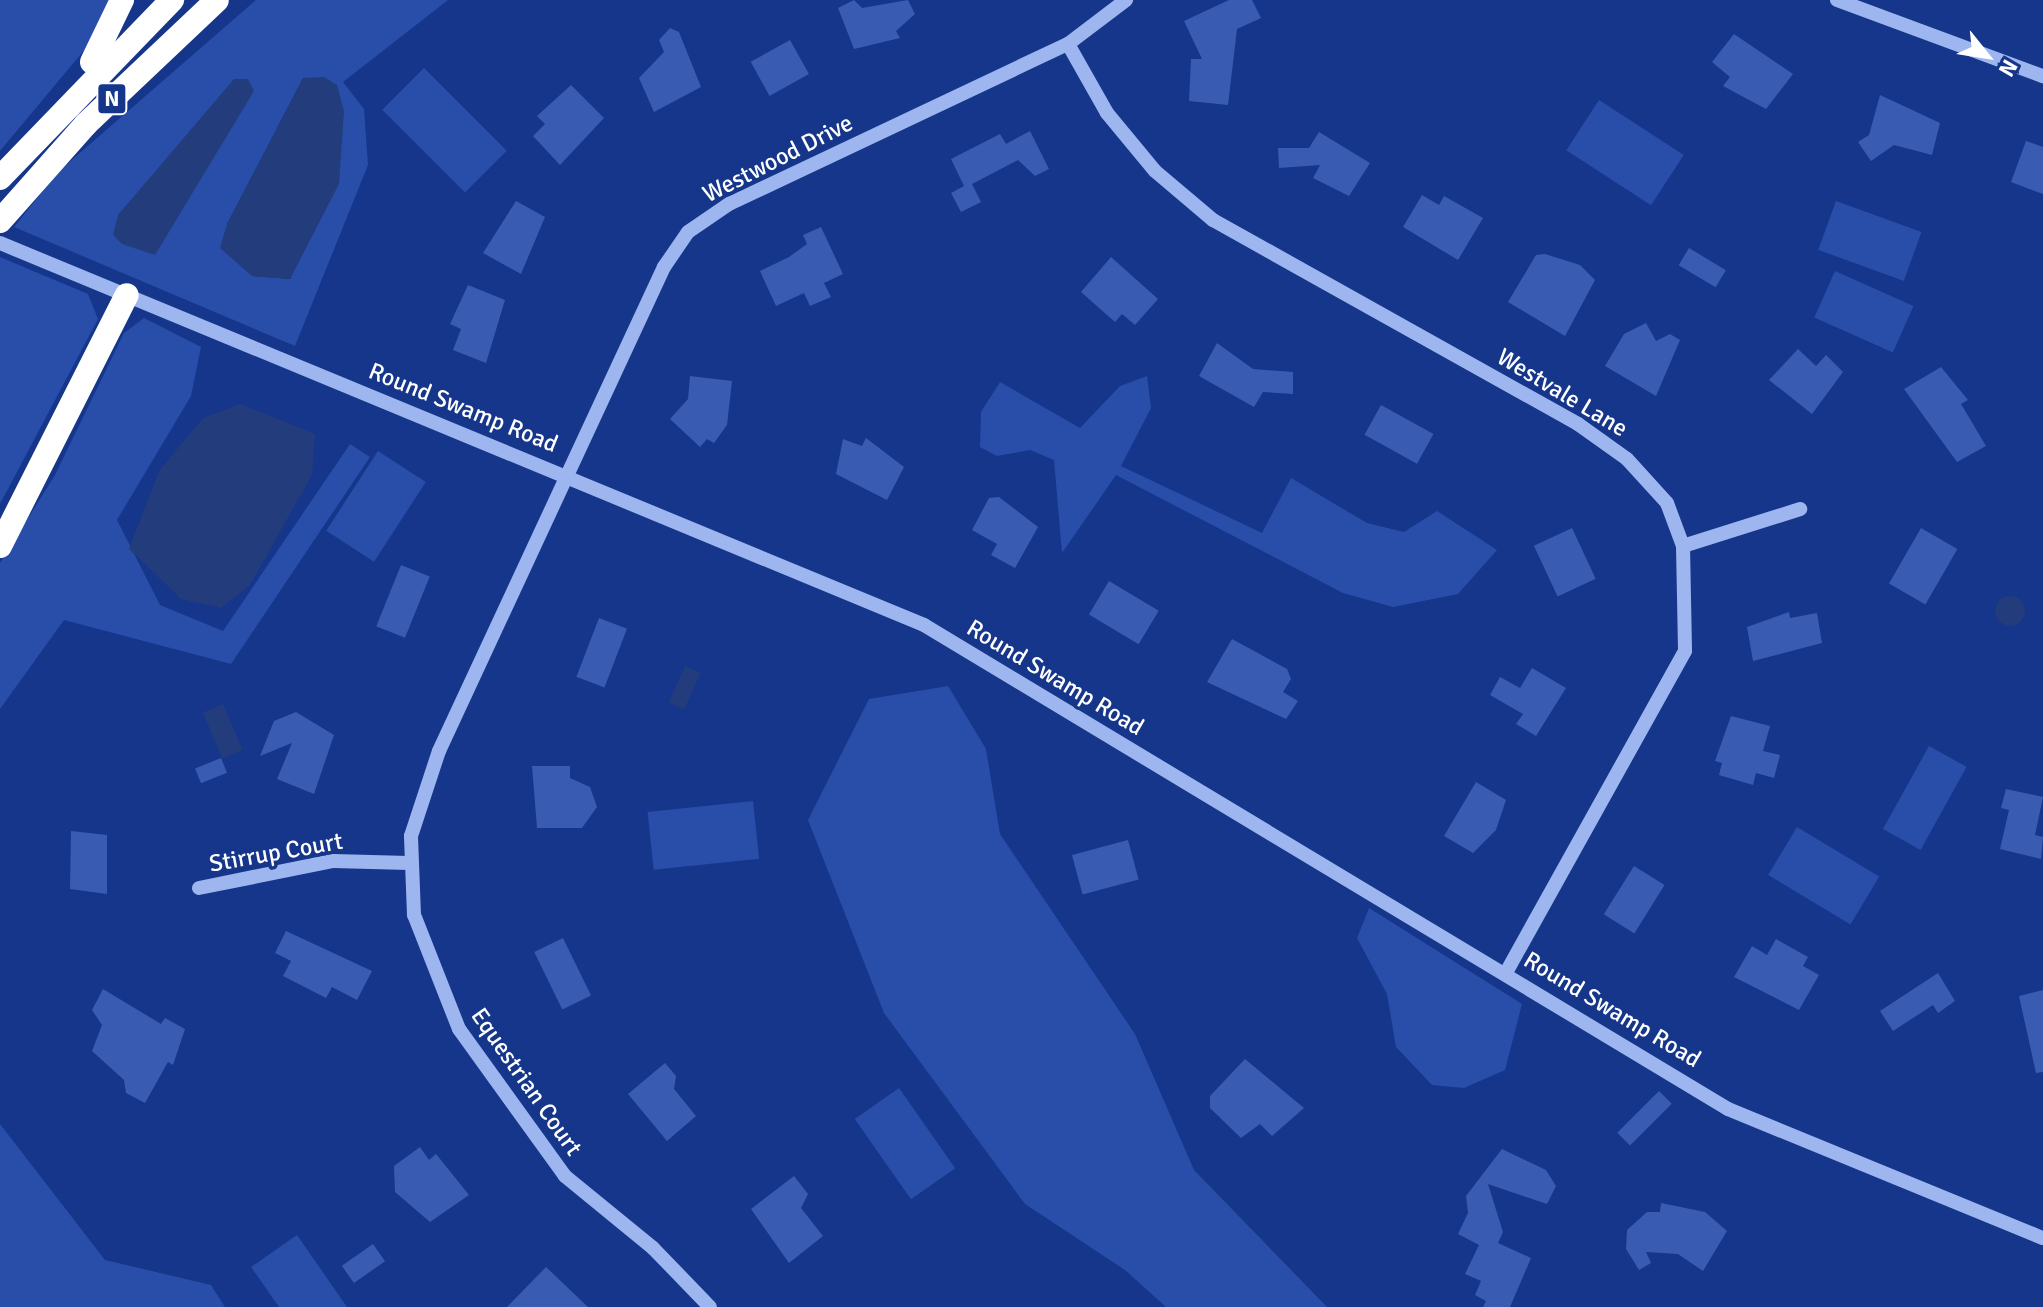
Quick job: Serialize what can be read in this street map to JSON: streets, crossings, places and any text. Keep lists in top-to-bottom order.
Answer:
{
  "streets": {
    "highway": ["N"],
    "street": [
      "Westwood Drive",
      "Westvale Lane",
      "Round Swamp Road",
      "Stirrup Court",
      "Equestrian Court"
    ]
  },
  "crossings": [
    ["Westwood Drive", "Westvale Lane"],
    ["Westwood Drive", "Round Swamp Road"],
    ["Westwood Drive", "Equestrian Court"],
    ["Westvale Lane", "Round Swamp Road"],
    ["Round Swamp Road", "Equestrian Court"],
    ["Stirrup Court", "Equestrian Court"]
  ],
  "north": "bottom right"
}
